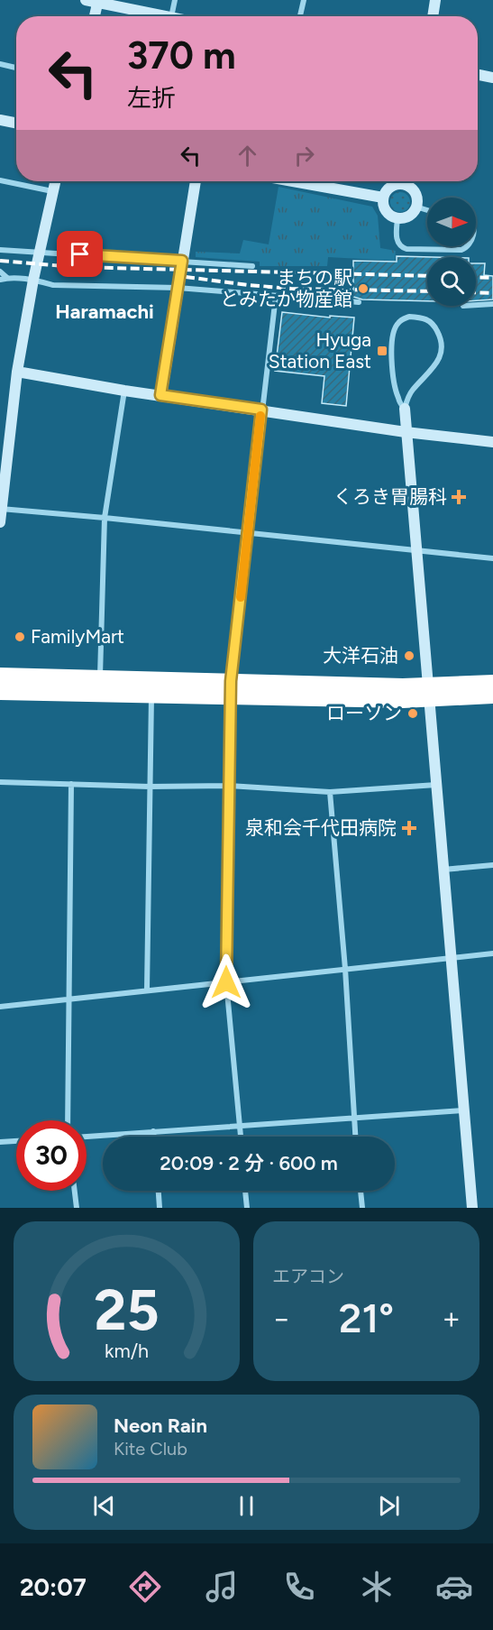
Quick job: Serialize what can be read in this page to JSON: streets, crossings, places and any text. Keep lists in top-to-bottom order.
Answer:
{
  "districts": ["Haramachi"],
  "places": {
    "other": [
      "まちの駅 とみたか物産館",
      "FamilyMart",
      "大洋石油",
      "ローソン"
    ],
    "transit": ["Hyuga Station East"],
    "health": ["くろき胃腸科", "泉和会千代田病院"]
  },
  "north": "right",
  "page": {
    "turn": ["370 m", "左折"],
    "limit": "30",
    "trip": "20:09 · 2 分 · 600 m",
    "tile": "エアコン",
    "heat": ["−", "21°", "+"],
    "song": ["Neon Rain", "Kite Club"],
    "tabs": "20:07",
    "gauge": ["25", "km/h"]
  }
}
